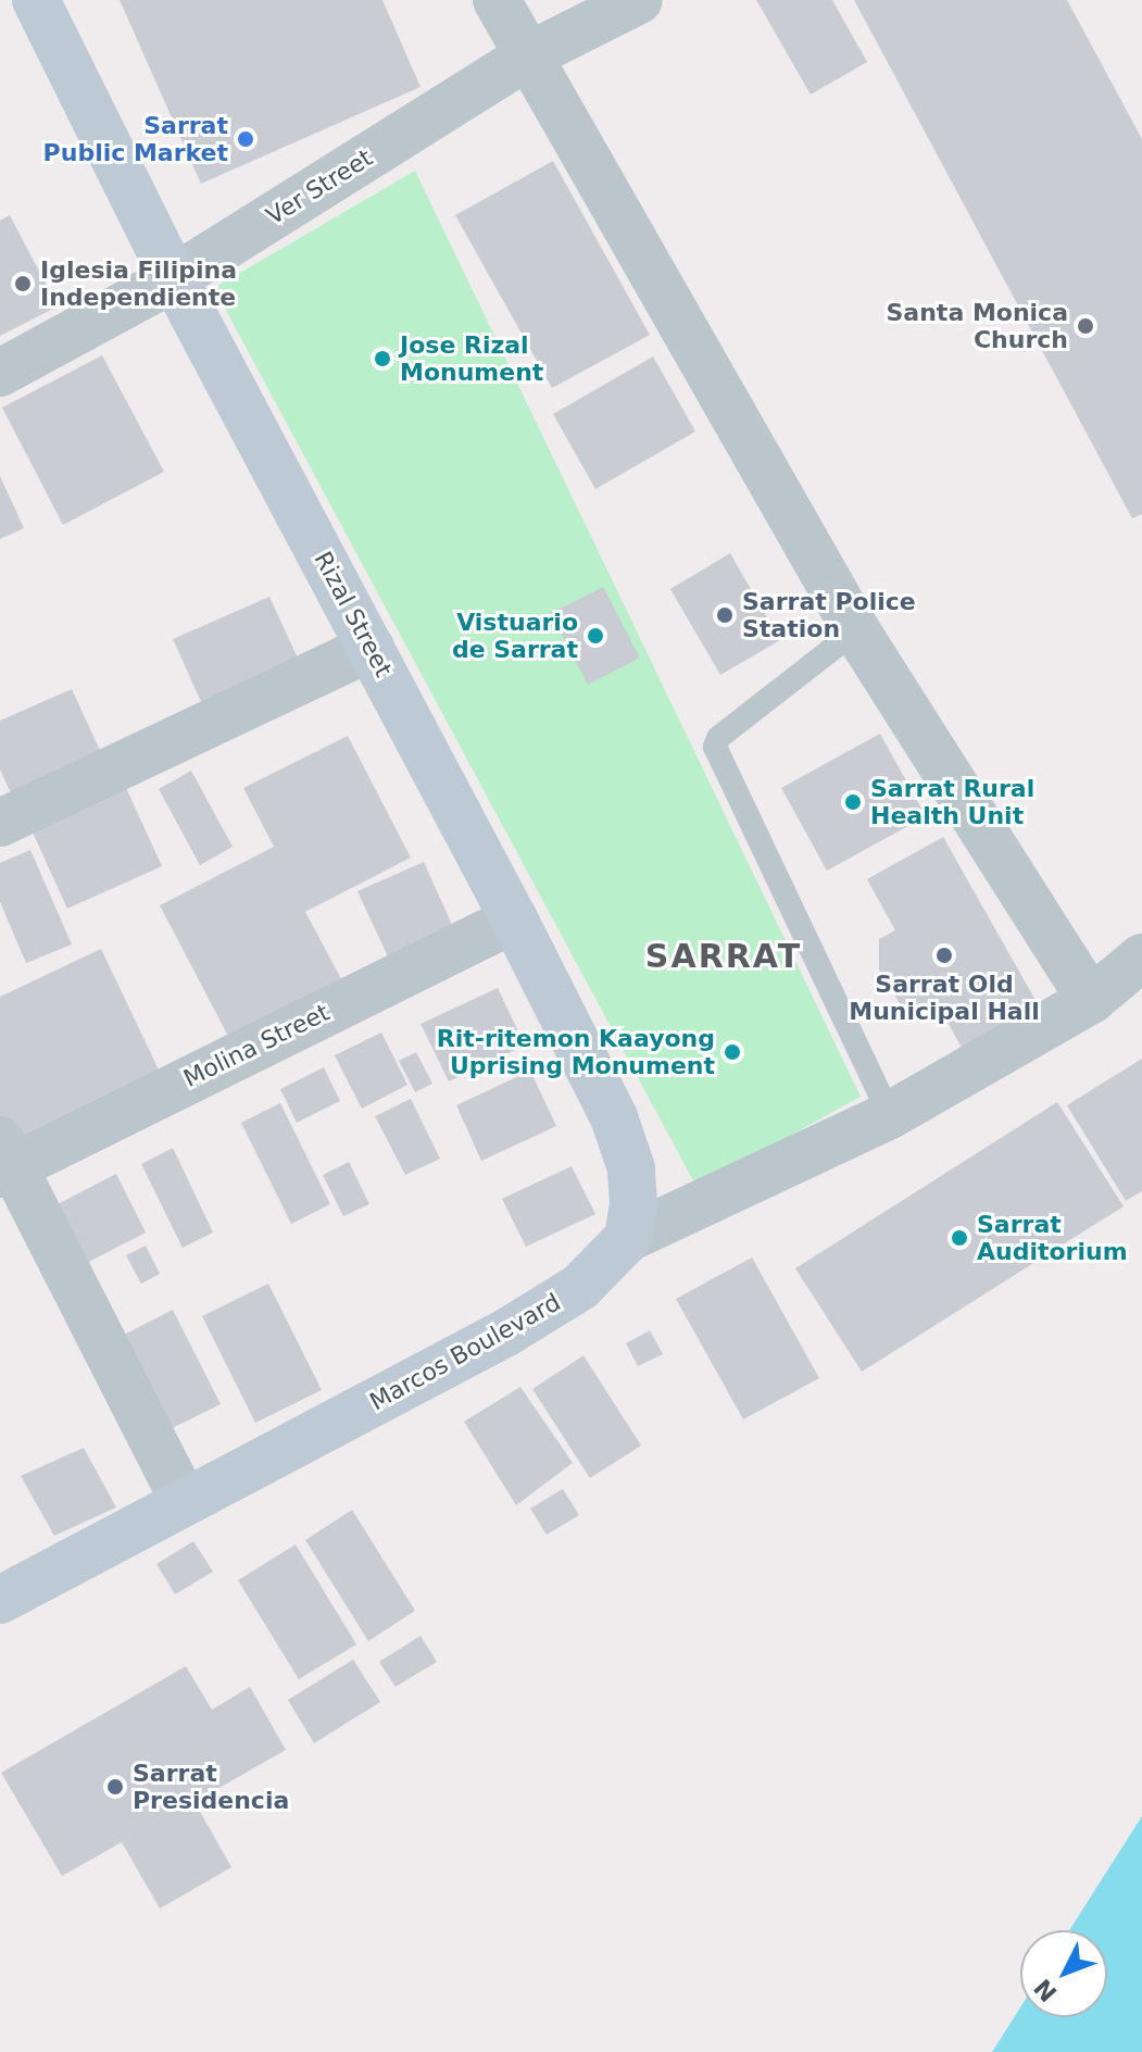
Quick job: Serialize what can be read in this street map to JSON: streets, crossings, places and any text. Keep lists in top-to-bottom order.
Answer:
{
  "streets": {
    "main road": ["Rizal Street", "Marcos Boulevard"],
    "street": ["Ver Street", "Molina Street"]
  },
  "crossings": [
    ["Ver Street", "Rizal Street"],
    ["Rizal Street", "Molina Street"],
    ["Rizal Street", "Marcos Boulevard"]
  ],
  "districts": ["SARRAT"],
  "places": [
    "Sarrat Public Market",
    "Iglesia Filipina Independiente",
    "Santa Monica Church",
    "Jose Rizal Monument",
    "Sarrat Police Station",
    "Vistuario de Sarrat",
    "Sarrat Rural Health Unit",
    "Sarrat Old Municipal Hall",
    "Rit-ritemon Kaayong Uprising Monument",
    "Sarrat Auditorium",
    "Sarrat Presidencia"
  ],
  "north": "bottom left"
}
